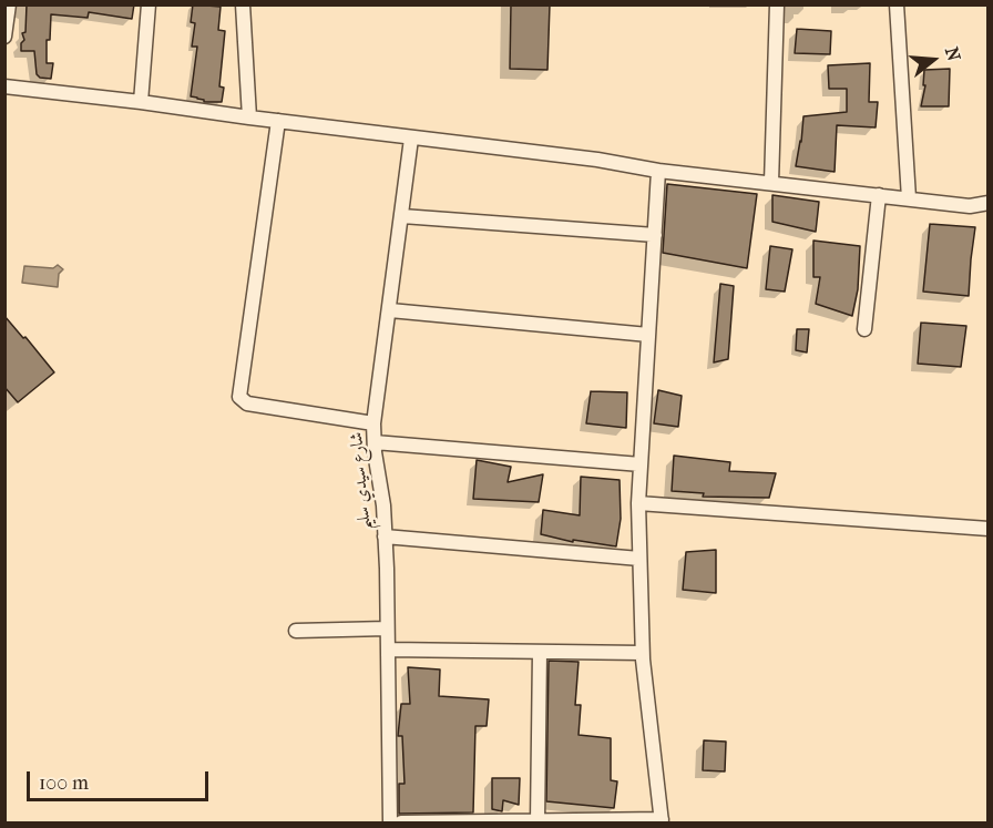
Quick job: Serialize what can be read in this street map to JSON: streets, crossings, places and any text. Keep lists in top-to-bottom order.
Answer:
{
  "streets": {
    "street": ["شارع سيدي سليم"]
  },
  "scale_bar": "100 m",
  "north": "right"
}
